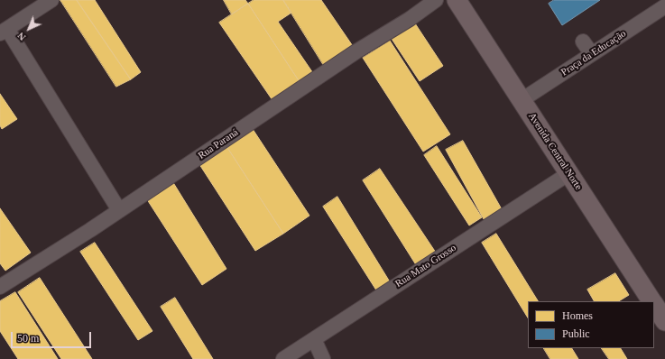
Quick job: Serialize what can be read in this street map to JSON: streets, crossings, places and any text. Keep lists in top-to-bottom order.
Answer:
{
  "streets": {
    "main road": ["Avenida Central Norte"],
    "street": ["Praça da Educação", "Rua Paraná", "Rua Mato Grosso"]
  },
  "crossings": [
    ["Praça da Educação", "Avenida Central Norte"],
    ["Avenida Central Norte", "Rua Mato Grosso"]
  ],
  "legend": ["Homes", "Public"],
  "scale_bar": "50 m",
  "north": "bottom left"
}
